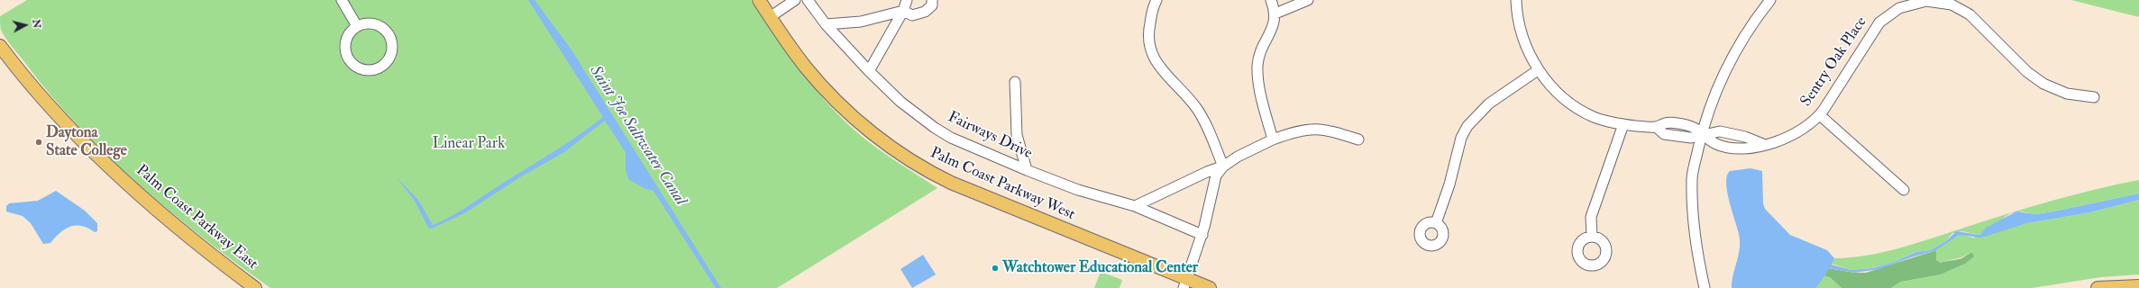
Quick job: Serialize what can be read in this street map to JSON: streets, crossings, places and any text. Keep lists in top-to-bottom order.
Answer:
{
  "streets": {
    "main road": ["Palm Coast Parkway West", "Palm Coast Parkway East"],
    "street": ["Sentry Oak Place", "Fairways Drive"]
  },
  "water": ["Saint Joe Saltwater Canal"],
  "parks": ["Linear Park"],
  "places": ["Daytona State College", "Watchtower Educational Center"],
  "north": "right"
}
